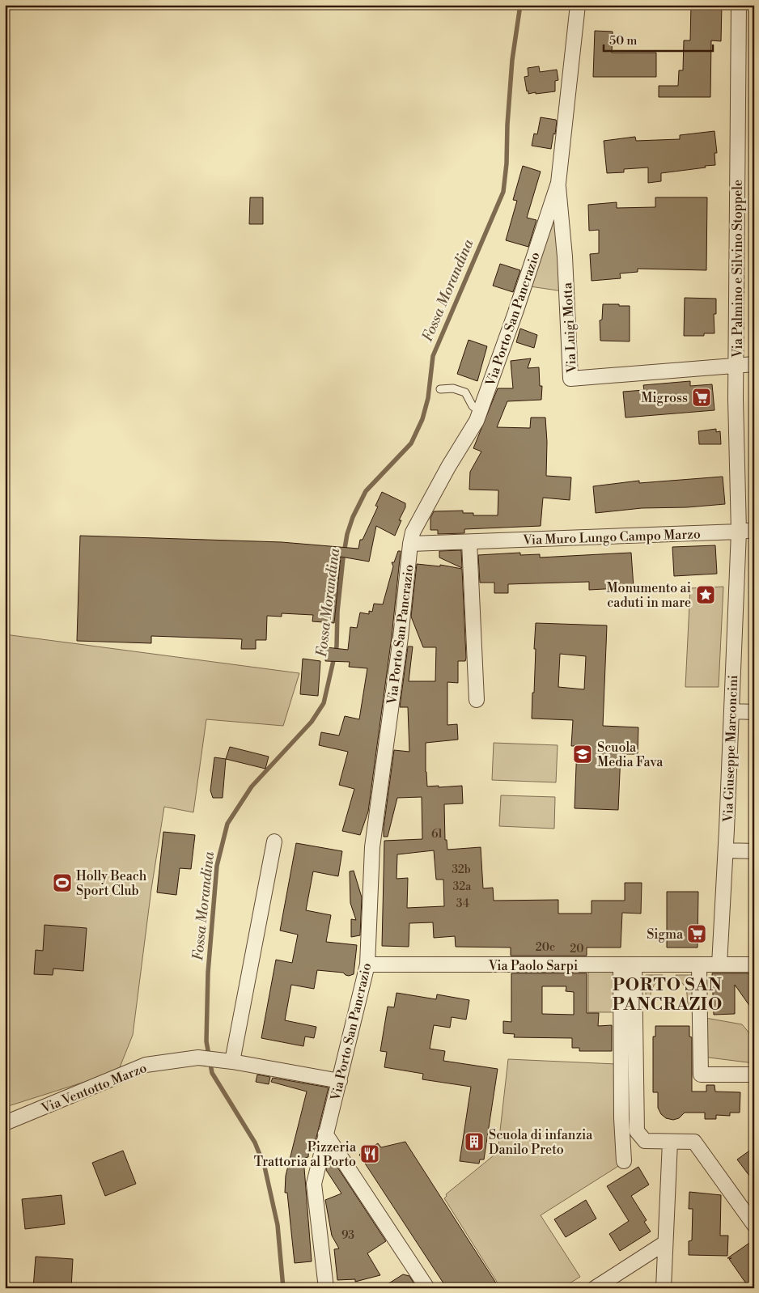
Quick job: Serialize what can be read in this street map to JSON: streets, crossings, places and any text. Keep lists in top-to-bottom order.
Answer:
{
  "streets": {
    "street": [
      "Via Palmino e Silvino Stoppele",
      "Via Porto San Pancrazio",
      "Via Luigi Motta",
      "Via Muro Lungo Campo Marzo",
      "Via Giuseppe Marconcini",
      "Via Paolo Sarpi",
      "Via Ventotto Marzo"
    ]
  },
  "crossings": [
    ["Via Palmino e Silvino Stoppele", "Via Luigi Motta"],
    ["Via Palmino e Silvino Stoppele", "Via Muro Lungo Campo Marzo"],
    ["Via Palmino e Silvino Stoppele", "Via Giuseppe Marconcini"],
    ["Via Porto San Pancrazio", "Via Luigi Motta"],
    ["Via Porto San Pancrazio", "Via Muro Lungo Campo Marzo"],
    ["Via Porto San Pancrazio", "Via Paolo Sarpi"],
    ["Via Porto San Pancrazio", "Via Ventotto Marzo"],
    ["Via Muro Lungo Campo Marzo", "Via Giuseppe Marconcini"],
    ["Via Giuseppe Marconcini", "Via Paolo Sarpi"]
  ],
  "districts": ["PORTO SAN PANCRAZIO"],
  "water": ["Fossa Morandina"],
  "places": {
    "supermarket": ["Migross", "Sigma"],
    "place": ["Monumento ai caduti in mare"],
    "school or university": ["Scuola Media Fava"],
    "sports": ["Holly Beach Sport Club"],
    "building": ["Scuola di infanzia Danilo Preto"],
    "restaurant": ["Pizzeria Trattoria al Porto"]
  },
  "house_numbers": [
    "61",
    "32b",
    "32a",
    "34",
    "20c",
    "20",
    "93"
  ],
  "scale_bar": "50 m"
}
